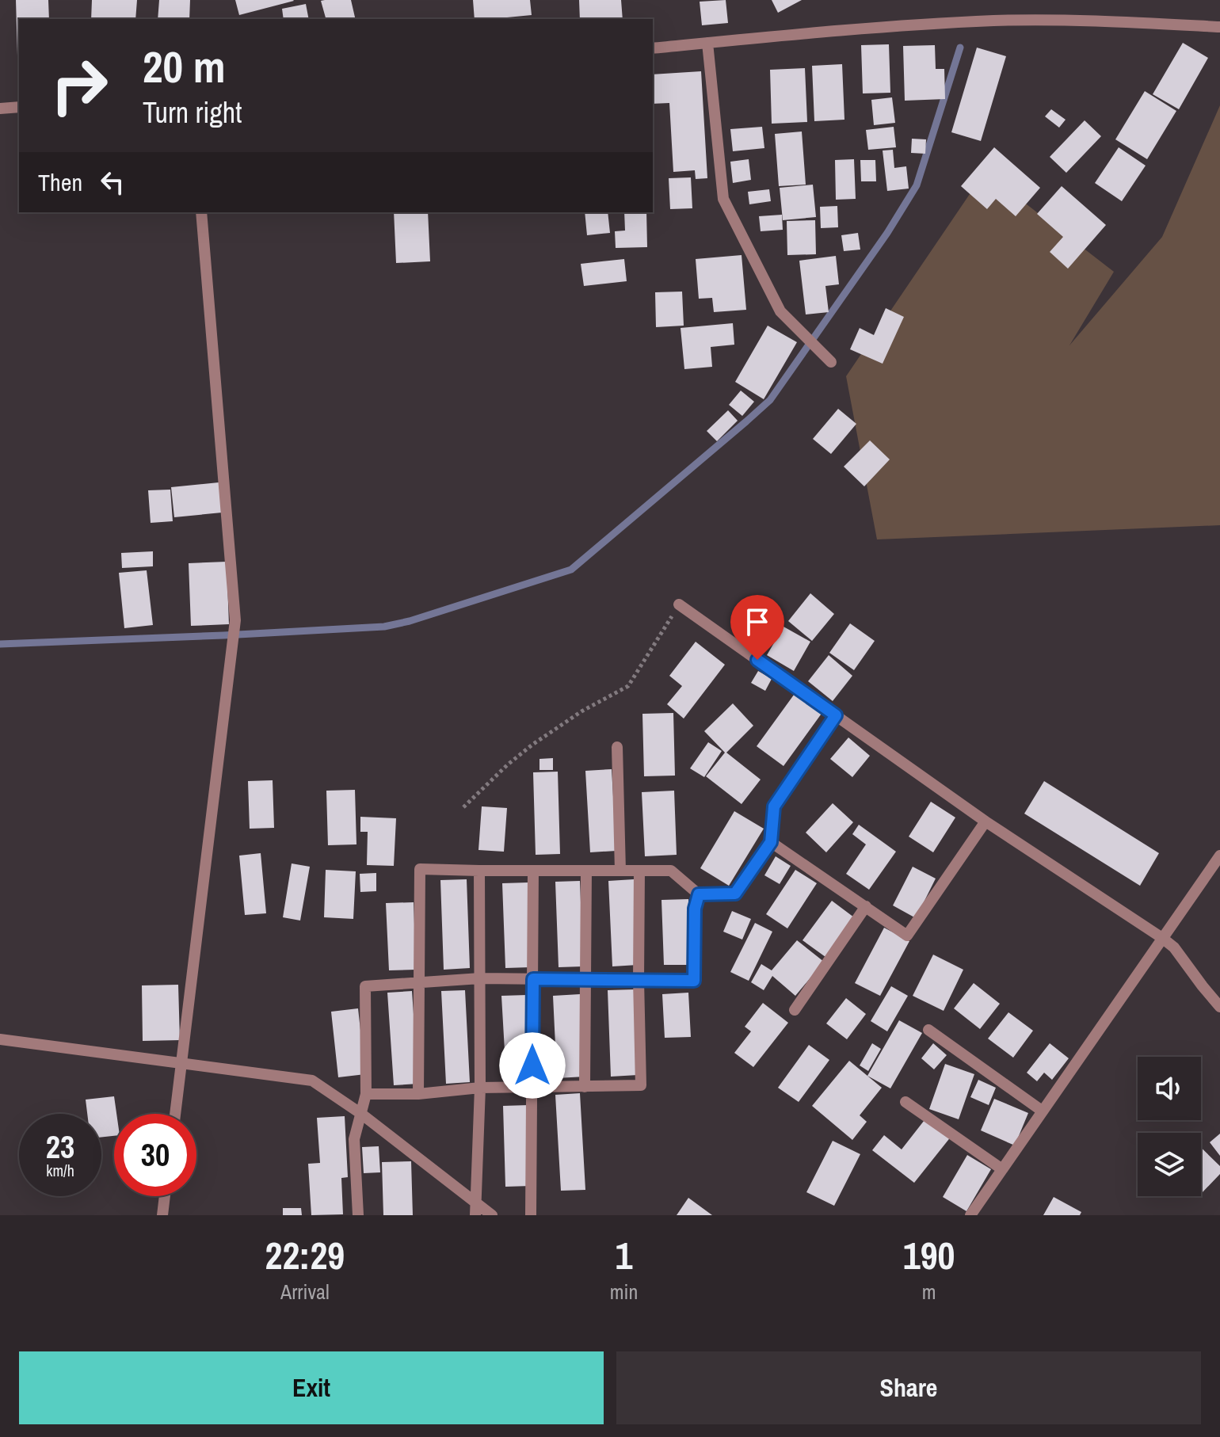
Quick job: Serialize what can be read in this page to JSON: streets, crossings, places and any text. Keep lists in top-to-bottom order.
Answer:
{
  "page": {
    "turn": ["20 m", "Turn right"],
    "then": "Then",
    "speed": "23 km/h",
    "limit": "30",
    "eta": [
      "22:29",
      "Arrival",
      "1",
      "min",
      "190",
      "m"
    ],
    "buttons": ["Exit", "Share"]
  }
}
